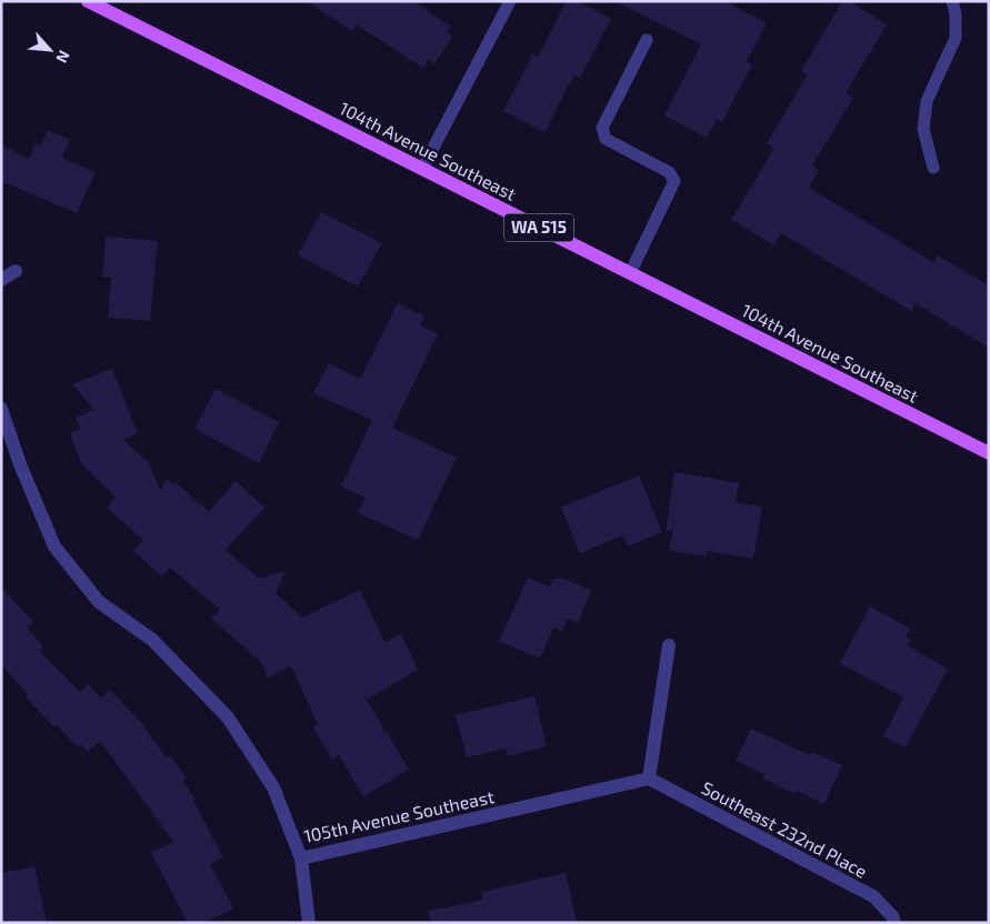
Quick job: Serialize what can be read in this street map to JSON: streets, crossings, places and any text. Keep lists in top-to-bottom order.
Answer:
{
  "streets": {
    "main road": ["104th Avenue Southeast", "WA 515"],
    "street": ["105th Avenue Southeast", "Southeast 232nd Place"]
  },
  "crossings": [
    ["105th Avenue Southeast", "Southeast 232nd Place"]
  ],
  "north": "bottom right"
}
